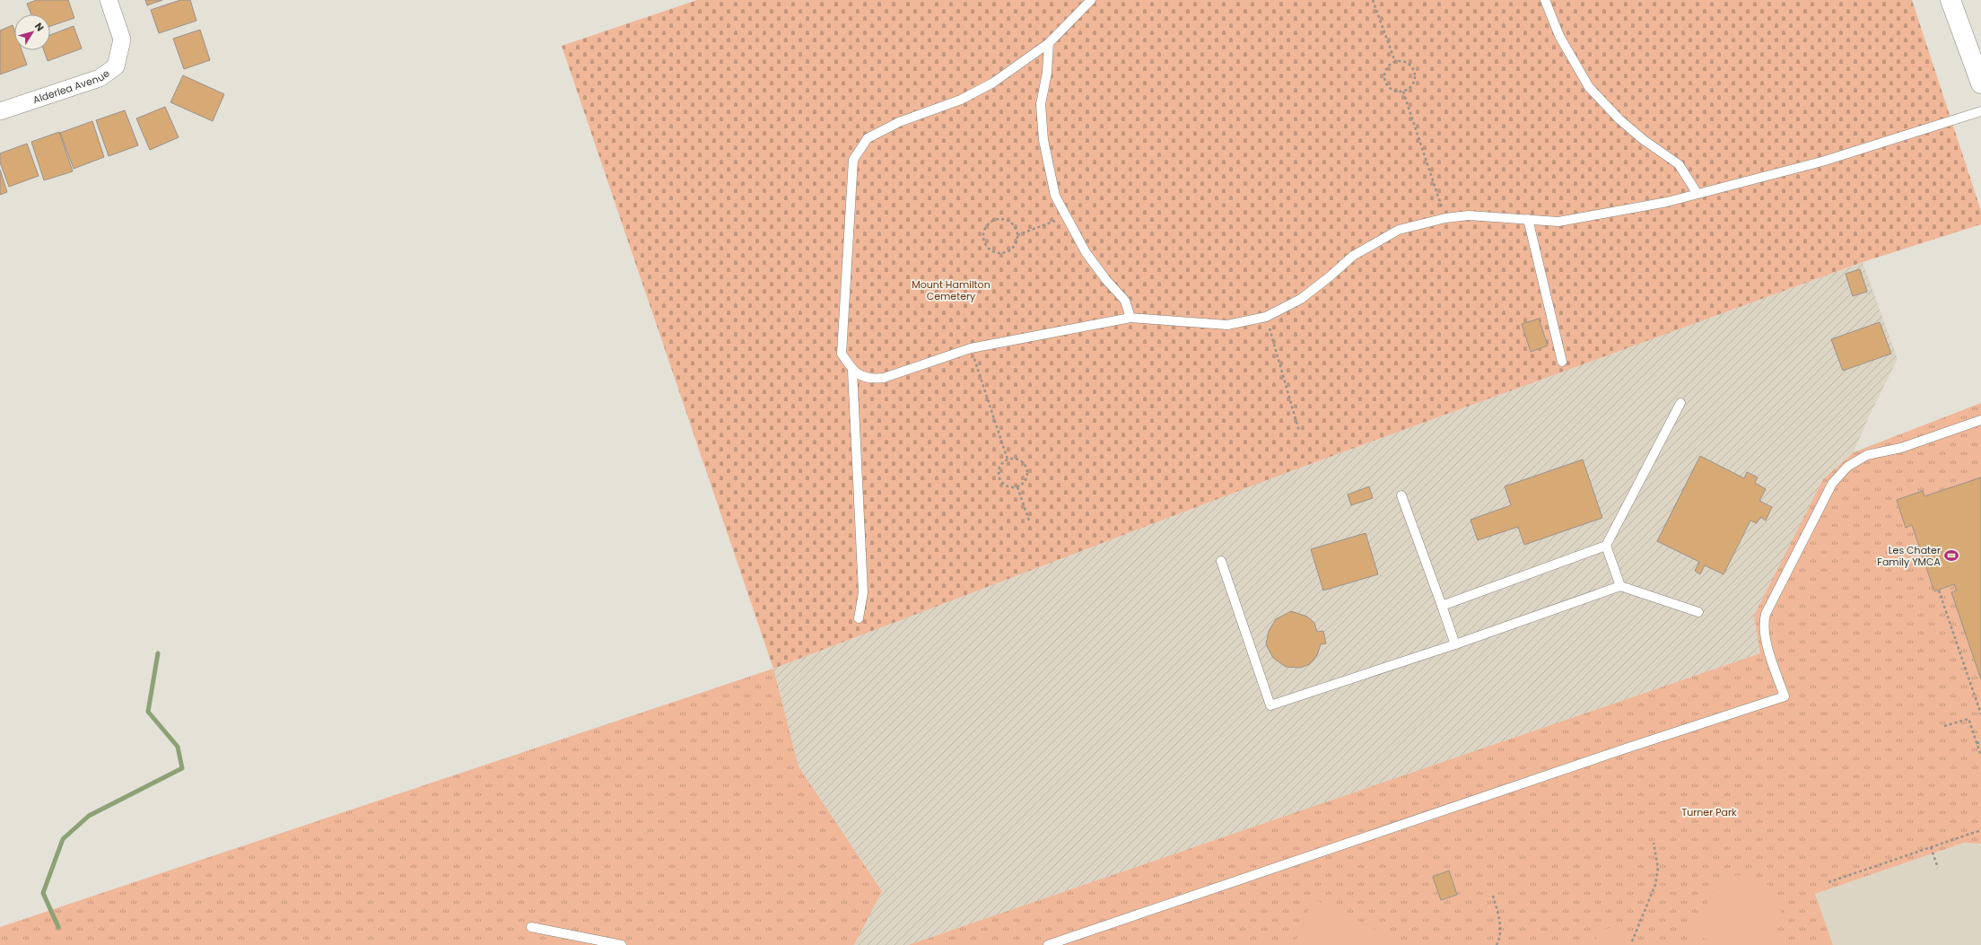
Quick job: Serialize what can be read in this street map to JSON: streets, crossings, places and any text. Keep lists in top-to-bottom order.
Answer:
{
  "streets": {
    "street": ["Alderlea Avenue"]
  },
  "parks": ["Mount Hamilton Cemetery", "Turner Park"],
  "places": {
    "sports": ["Les Chater Family YMCA"]
  },
  "north": "top right"
}
